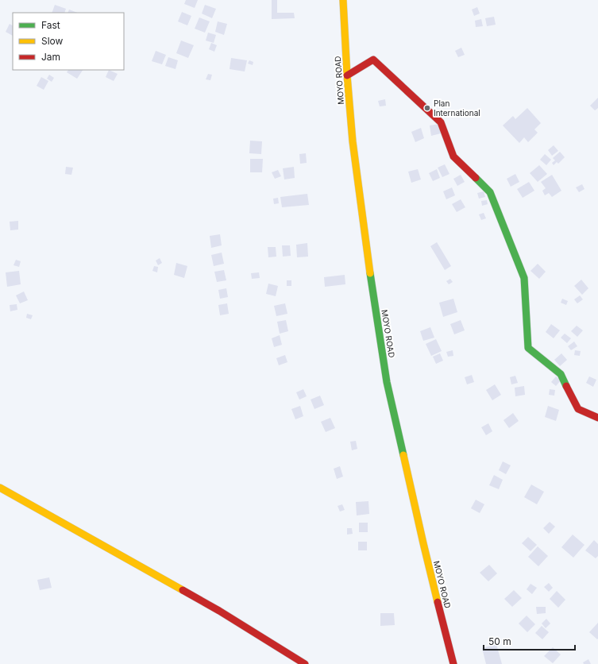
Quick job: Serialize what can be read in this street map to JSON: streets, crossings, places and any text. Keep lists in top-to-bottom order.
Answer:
{
  "streets": {
    "street": ["MOYO ROAD"]
  },
  "places": ["Plan International"],
  "legend": ["Fast", "Slow", "Jam"],
  "scale_bar": "50 m"
}
